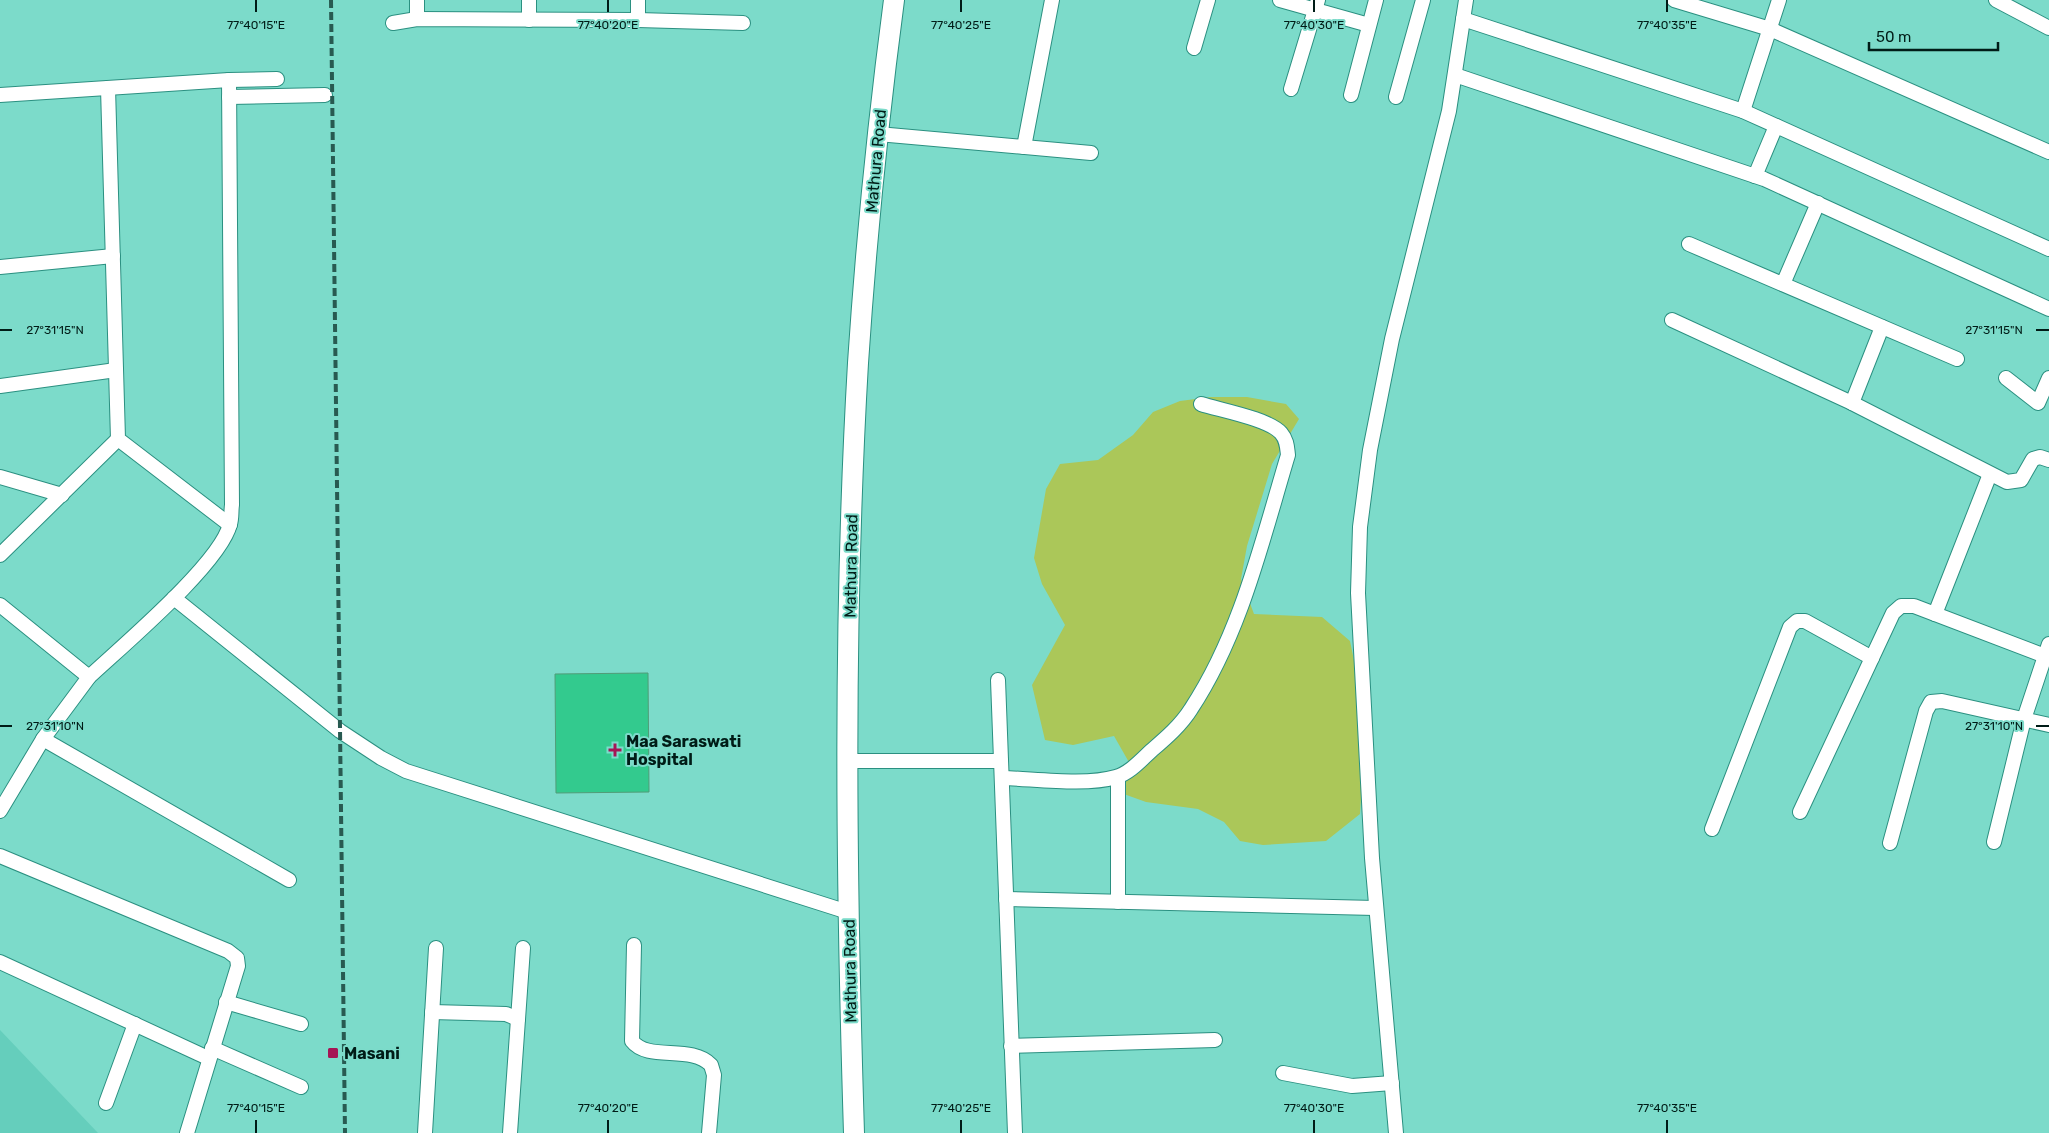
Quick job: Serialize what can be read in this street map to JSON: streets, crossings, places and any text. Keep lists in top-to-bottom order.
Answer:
{
  "streets": {
    "main road": ["Mathura Road"]
  },
  "places": {
    "health": ["Maa Saraswati Hospital"],
    "transit": ["Masani"]
  },
  "scale_bar": "50 m",
  "coordinates": [
    "77°40'15\"E",
    "77°40'20\"E",
    "77°40'25\"E",
    "77°40'30\"E",
    "77°40'35\"E",
    "27°31'15\"N",
    "27°31'10\"N"
  ]
}
